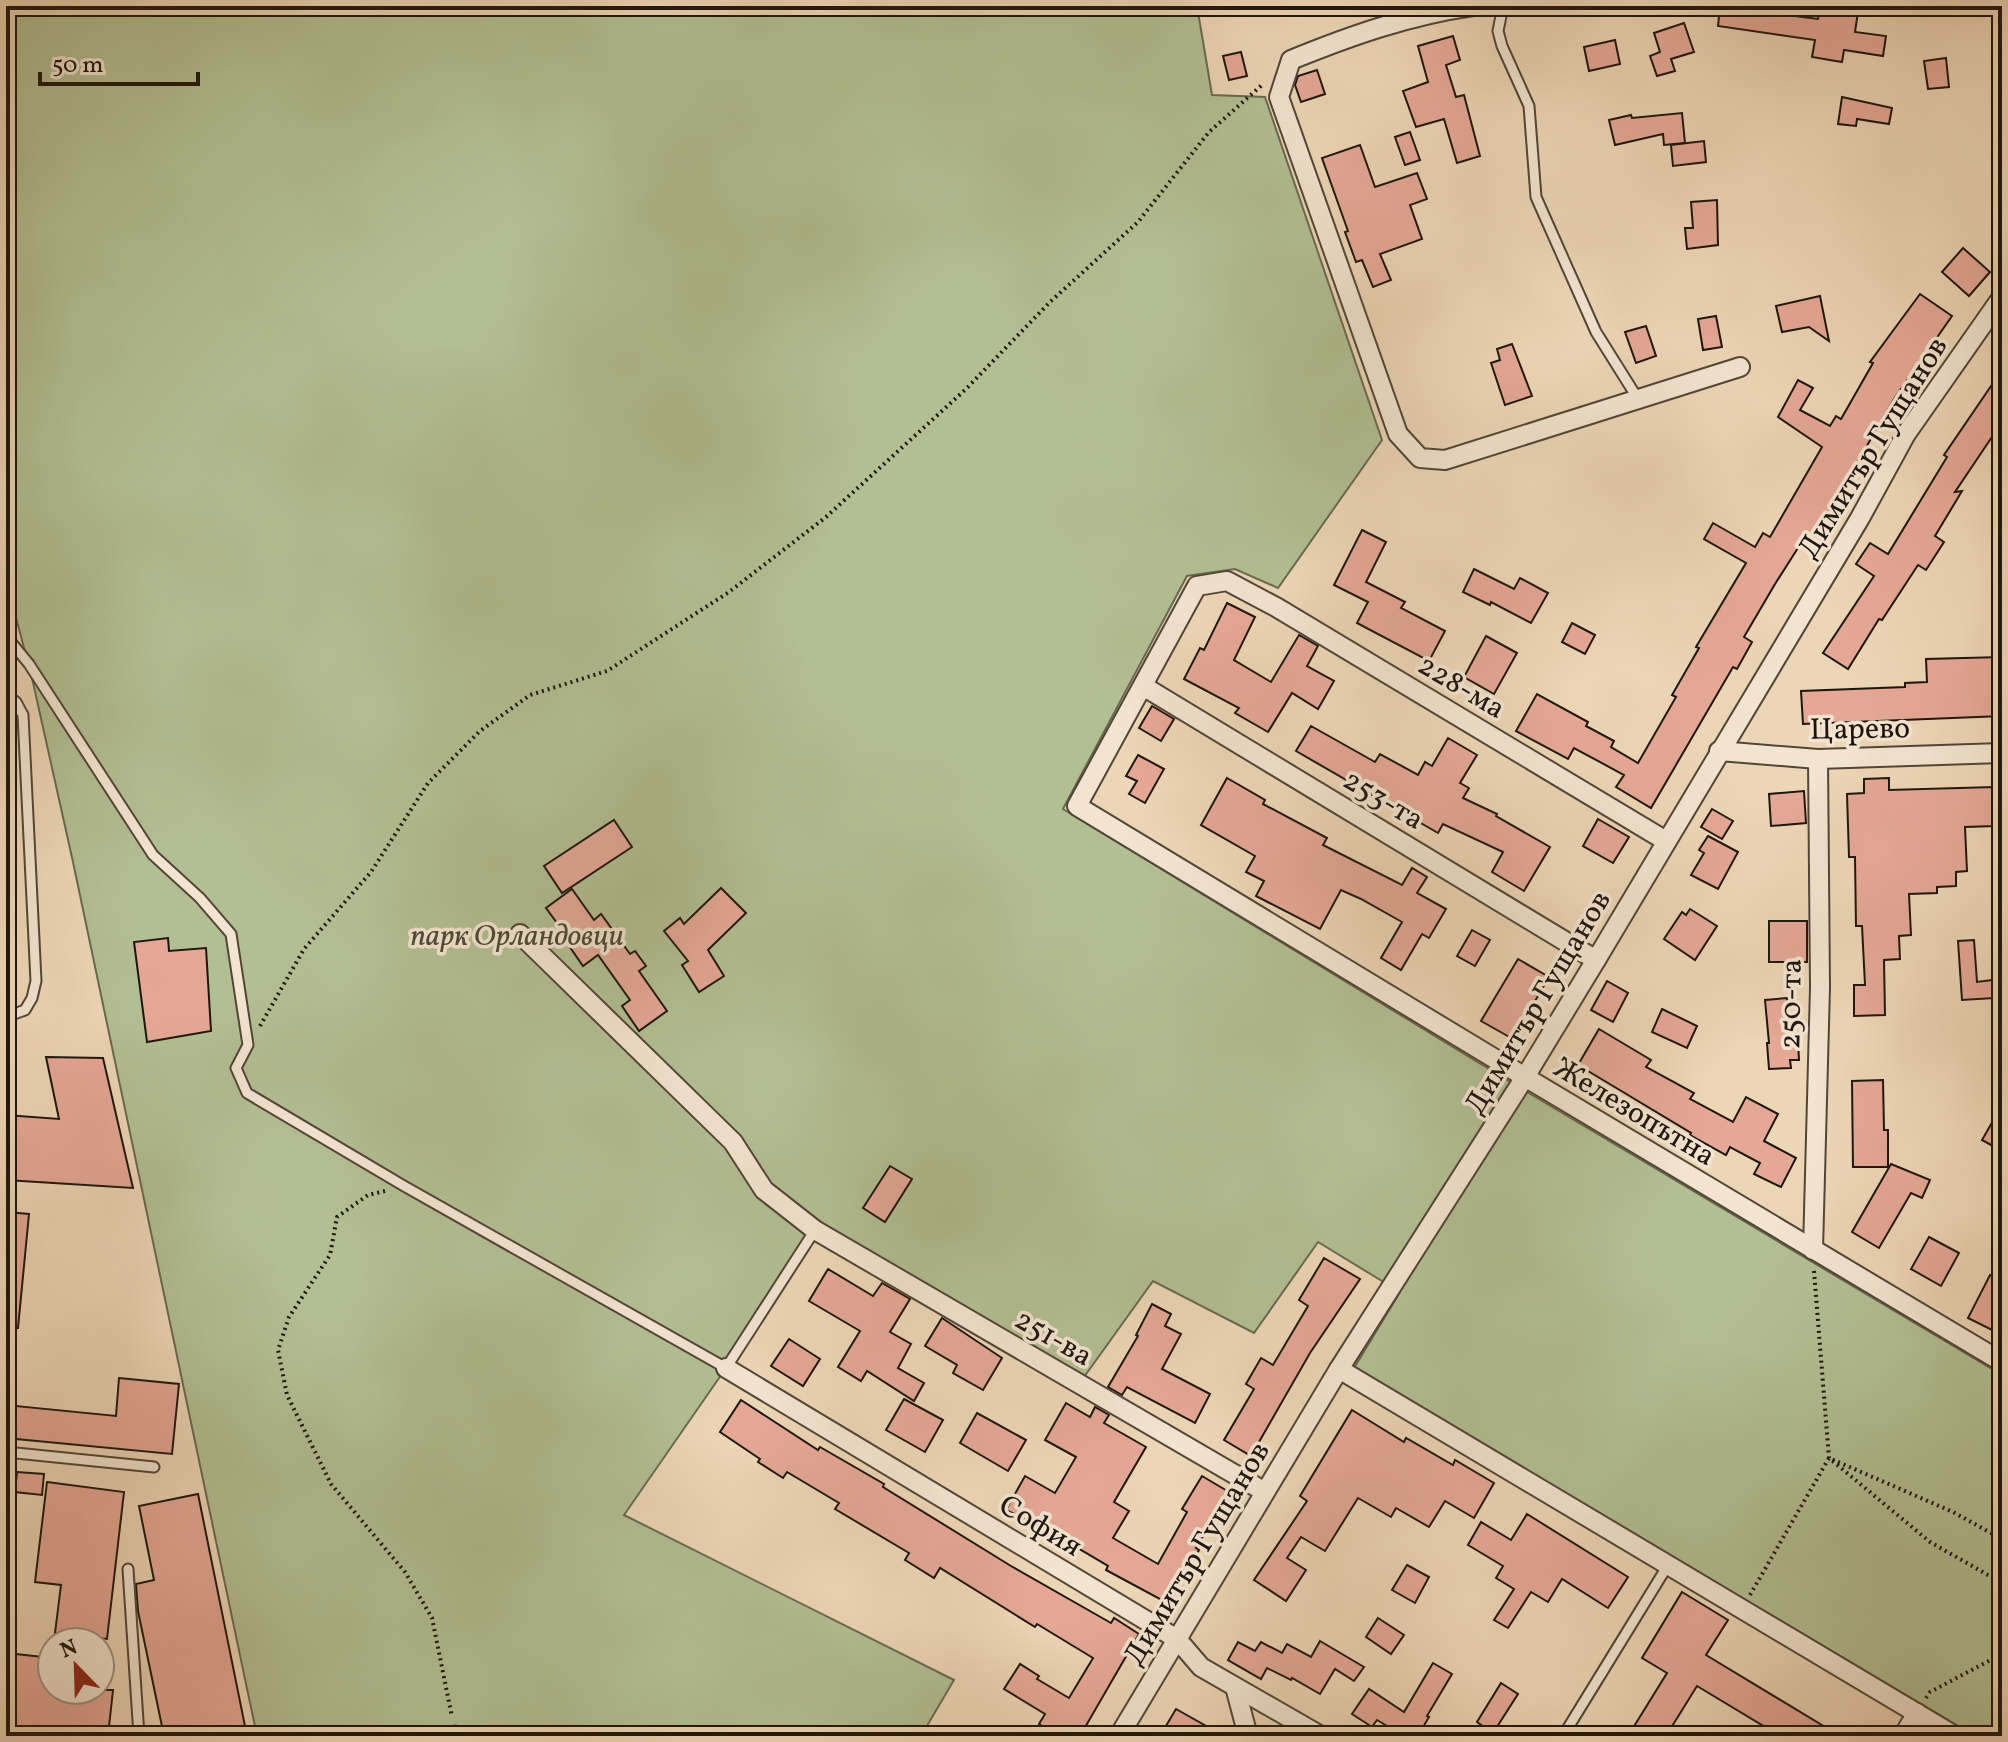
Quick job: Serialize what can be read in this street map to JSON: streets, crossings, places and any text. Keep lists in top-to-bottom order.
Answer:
{
  "streets": {
    "street": [
      "Димитър Гущанов",
      "228-ма",
      "Царево",
      "253-та",
      "250-та",
      "Железопътна",
      "251-ва",
      "София"
    ]
  },
  "crossings": [
    ["Димитър Гущанов", "228-ма"],
    ["Димитър Гущанов", "Царево"],
    ["Димитър Гущанов", "253-та"],
    ["Димитър Гущанов", "Железопътна"],
    ["Димитър Гущанов", "251-ва"],
    ["Димитър Гущанов", "София"],
    ["228-ма", "253-та"],
    ["228-ма", "Железопътна"],
    ["Царево", "250-та"],
    ["253-та", "Железопътна"],
    ["250-та", "Железопътна"]
  ],
  "parks": ["парк Орландовци"],
  "scale_bar": "50 m",
  "north": "top left"
}
